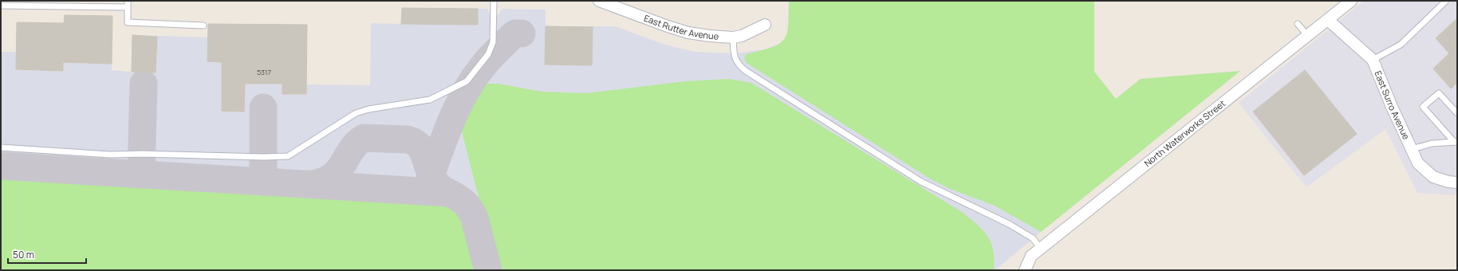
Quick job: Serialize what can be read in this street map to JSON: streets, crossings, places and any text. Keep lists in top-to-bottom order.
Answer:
{
  "streets": {
    "street": ["East Rutter Avenue", "East Surro Avenue", "North Waterworks Street"]
  },
  "crossings": [
    ["East Surro Avenue", "North Waterworks Street"]
  ],
  "house_numbers": ["5317"],
  "scale_bar": "50 m"
}
